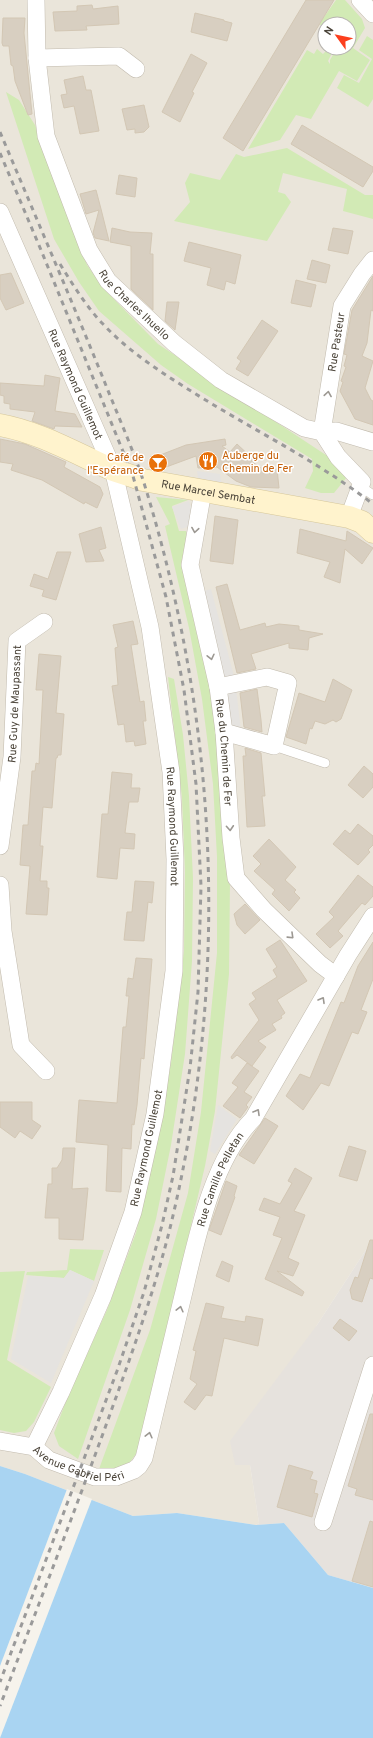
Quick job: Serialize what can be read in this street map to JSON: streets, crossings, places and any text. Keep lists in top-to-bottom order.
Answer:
{
  "streets": {
    "street": [
      "Rue Charles Ihuello",
      "Rue Pasteur",
      "Rue Raymond Guillemot",
      "Rue Marcel Sembat",
      "Rue Guy de Maupassant",
      "Rue du Chemin de Fer",
      "Rue Camille Pelletan",
      "Avenue Gabriel Péri"
    ]
  },
  "crossings": [
    ["Rue Charles Ihuello", "Rue Pasteur"],
    ["Rue Raymond Guillemot", "Rue Marcel Sembat"],
    ["Rue Raymond Guillemot", "Avenue Gabriel Péri"],
    ["Rue Marcel Sembat", "Rue du Chemin de Fer"],
    ["Rue du Chemin de Fer", "Rue Camille Pelletan"],
    ["Rue Camille Pelletan", "Avenue Gabriel Péri"]
  ],
  "one_way": ["Rue Pasteur", "Rue du Chemin de Fer", "Rue Camille Pelletan"],
  "places": {
    "restaurant": ["Auberge du Chemin de Fer"],
    "bar": ["Café de l'Espérance"]
  },
  "north": "top left"
}
